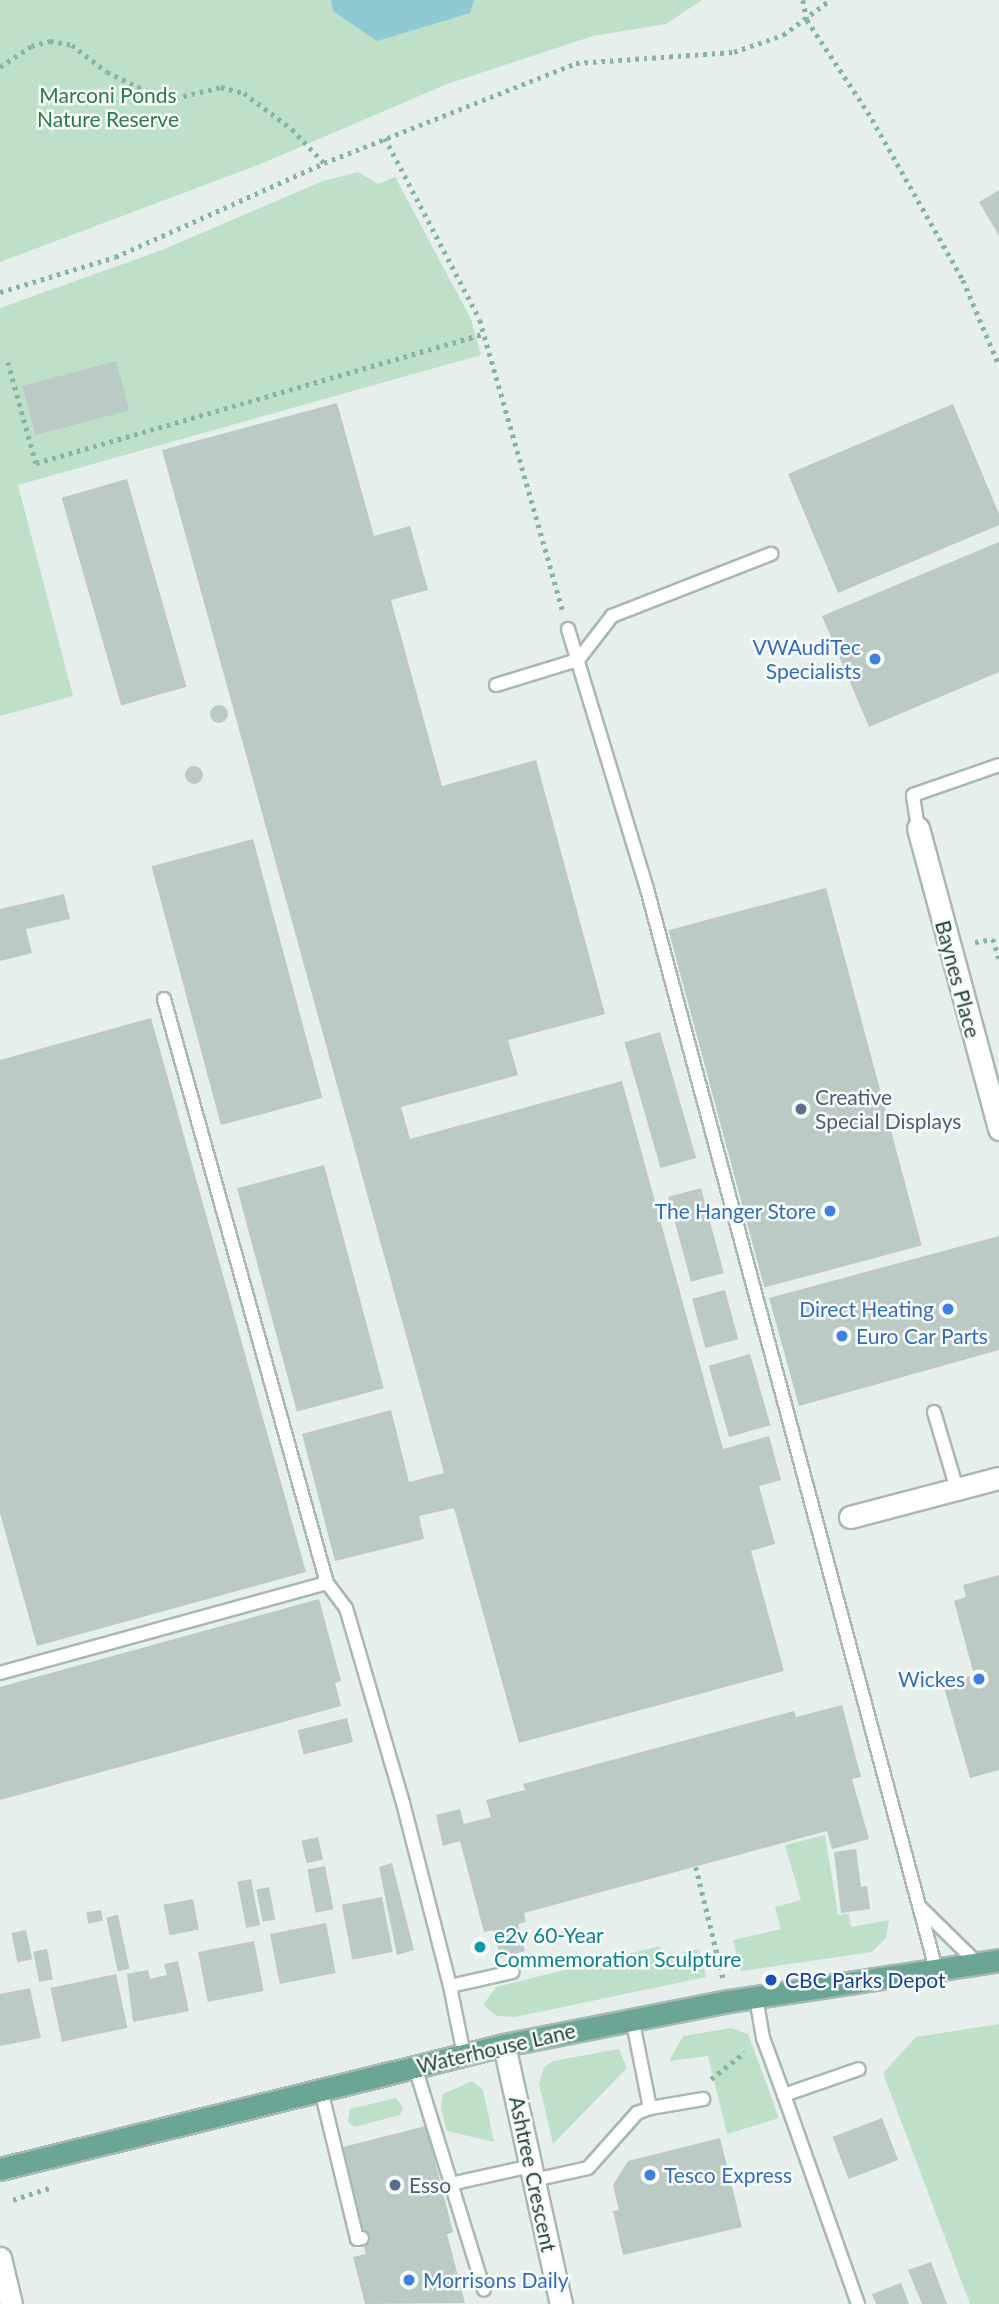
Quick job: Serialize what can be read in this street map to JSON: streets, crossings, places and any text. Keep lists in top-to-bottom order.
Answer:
{
  "streets": {
    "main road": ["Waterhouse Lane"],
    "street": ["Baynes Place", "Ashtree Crescent"]
  },
  "crossings": [
    ["Waterhouse Lane", "Ashtree Crescent"]
  ],
  "parks": ["Marconi Ponds Nature Reserve"],
  "places": [
    "VWAudiTec Specialists",
    "Creative Special Displays",
    "The Hanger Store",
    "Direct Heating",
    "Euro Car Parts",
    "Wickes",
    "e2v 60-Year Commemoration Sculpture",
    "CBC Parks Depot",
    "Tesco Express",
    "Esso",
    "Morrisons Daily"
  ]
}
